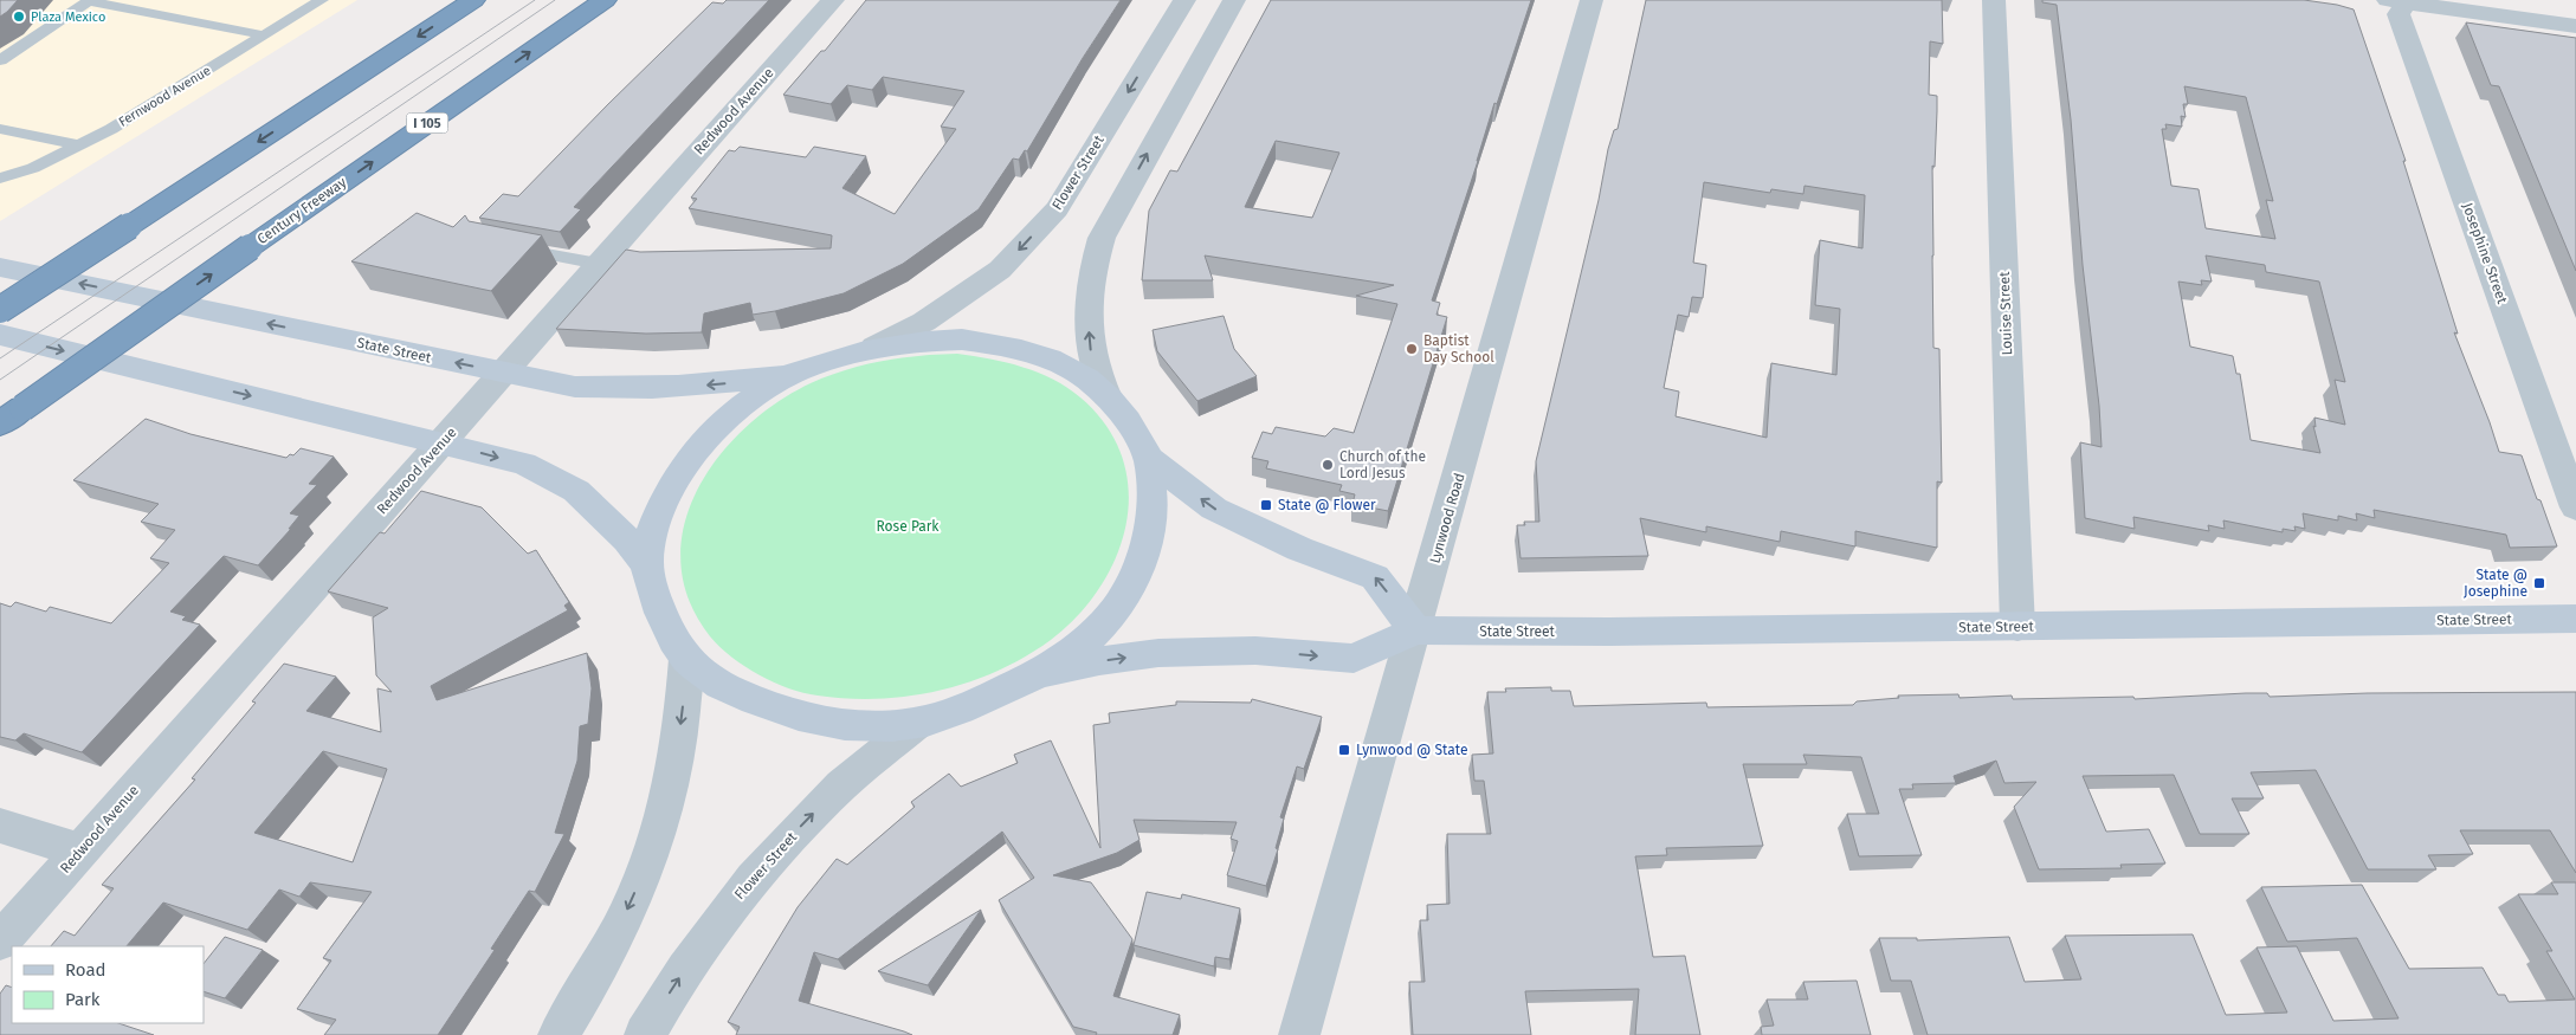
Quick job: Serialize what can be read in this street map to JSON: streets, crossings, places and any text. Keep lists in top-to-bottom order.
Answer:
{
  "streets": {
    "highway": ["I 105", "Century Freeway"],
    "main road": ["State Street"],
    "street": [
      "Redwood Avenue",
      "Flower Street",
      "Josephine Street",
      "Louise Street",
      "Lynwood Road"
    ],
    "lane": ["Fernwood Avenue"]
  },
  "crossings": [
    ["Redwood Avenue", "State Street"],
    ["Louise Street", "State Street"],
    ["State Street", "Lynwood Road"]
  ],
  "parks": ["Rose Park"],
  "places": {
    "other": ["Plaza Mexico", "Baptist Day School", "Church of the Lord Jesus"],
    "transit": ["State @ Flower", "State @ Josephine", "Lynwood @ State"]
  },
  "legend": ["Road", "Park"]
}
